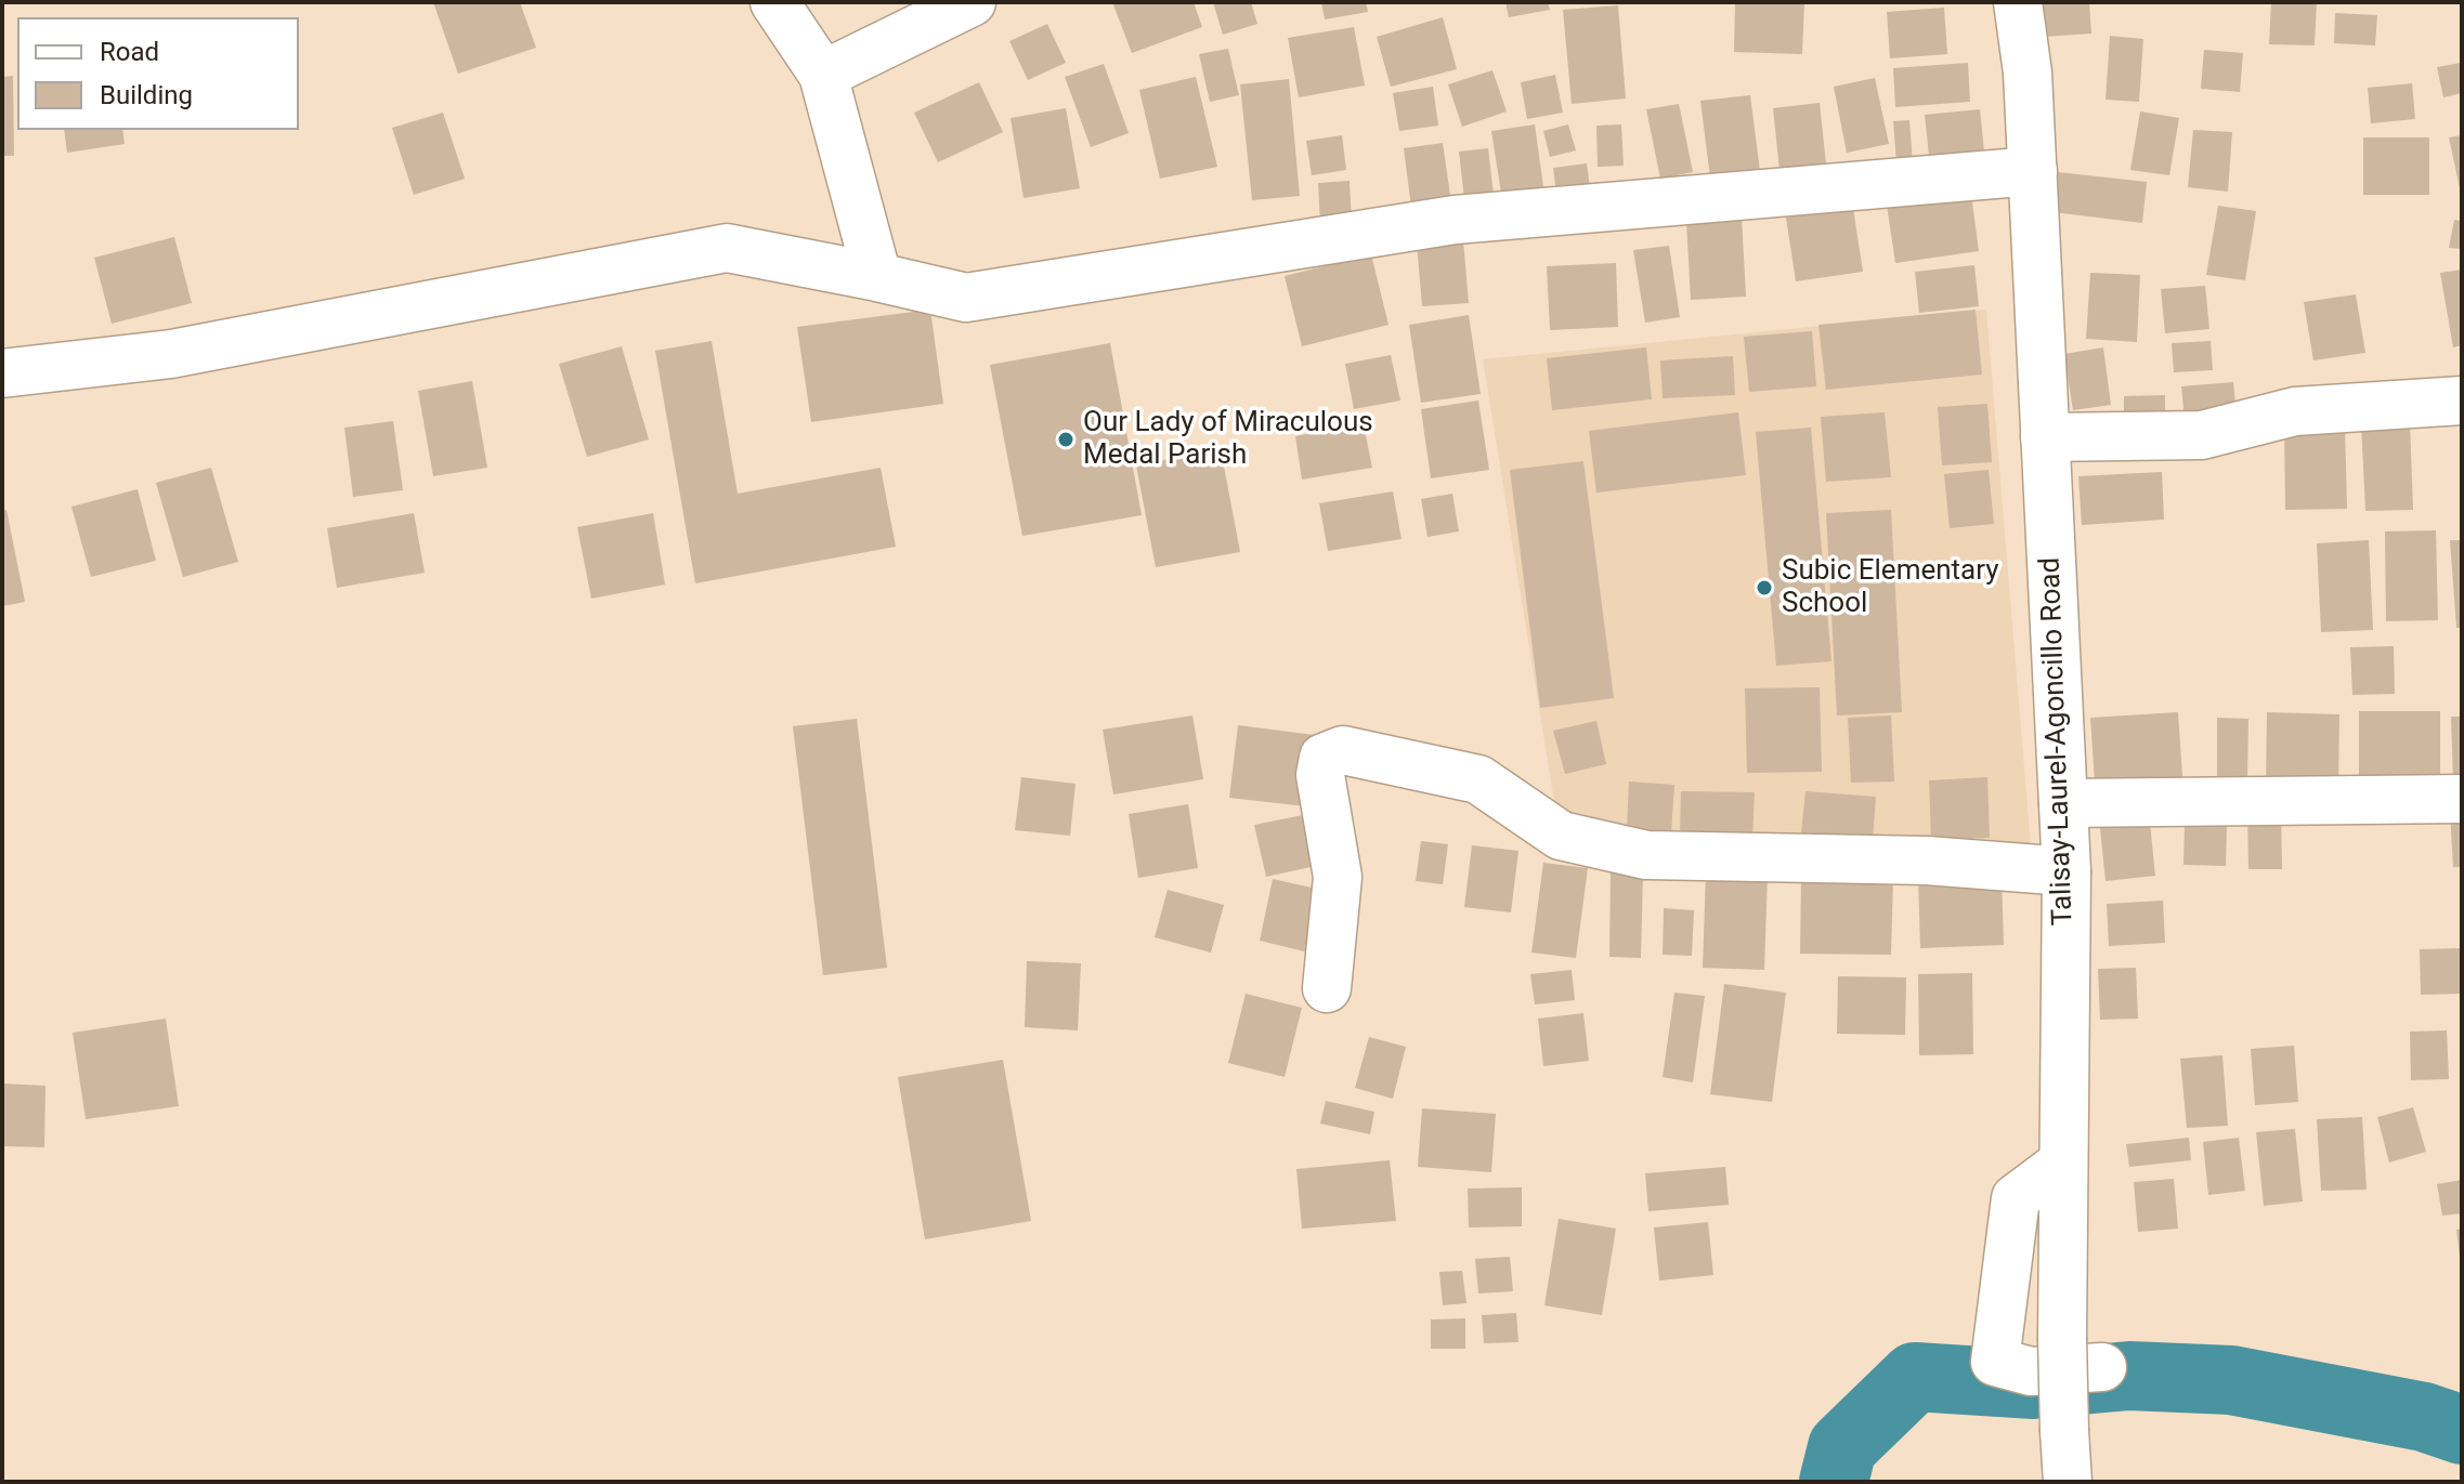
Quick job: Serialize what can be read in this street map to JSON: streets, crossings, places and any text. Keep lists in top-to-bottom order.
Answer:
{
  "streets": {
    "street": ["Talisay-Laurel-Agoncillo Road"]
  },
  "places": ["Our Lady of Miraculous Medal Parish", "Subic Elementary School"],
  "legend": ["Road", "Building"]
}
